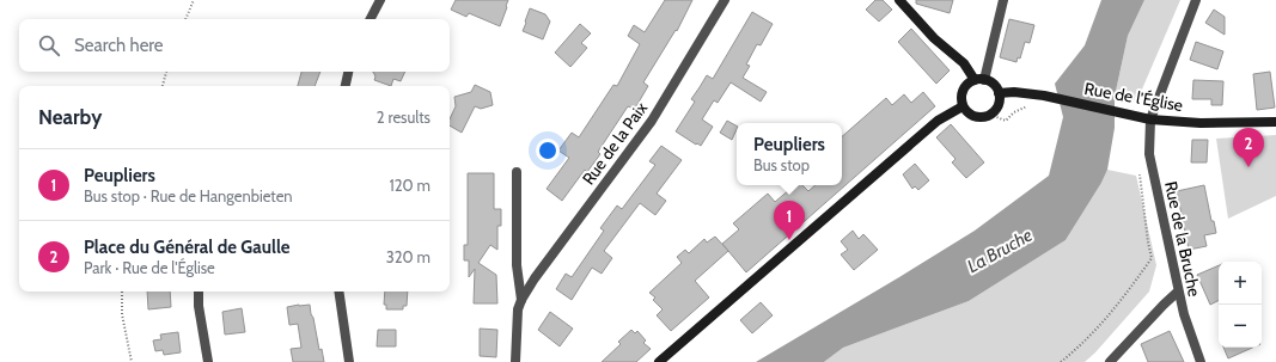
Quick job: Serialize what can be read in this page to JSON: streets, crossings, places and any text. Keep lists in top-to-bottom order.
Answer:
{
  "streets": {
    "main road": ["Rue de l'Église"],
    "street": ["Rue de la Paix", "Rue de la Bruche"]
  },
  "crossings": [
    ["Rue de l'Église", "Rue de la Bruche"]
  ],
  "water": ["La Bruche"],
  "page": {
    "search": "Search here",
    "heading": ["Nearby", "2 results"],
    "popup": ["Peupliers", "Bus stop"],
    "pins": ["2", "1"],
    "list": [
      {
        "mark": "1",
        "name": "Peupliers",
        "note": "Bus stop · Rue de Hangenbieten",
        "value": "120 m"
      },
      {
        "mark": "2",
        "name": "Place du Général de Gaulle",
        "note": "Park · Rue de l'Église",
        "value": "320 m"
      }
    ],
    "map_buttons": ["+", "−"]
  }
}
